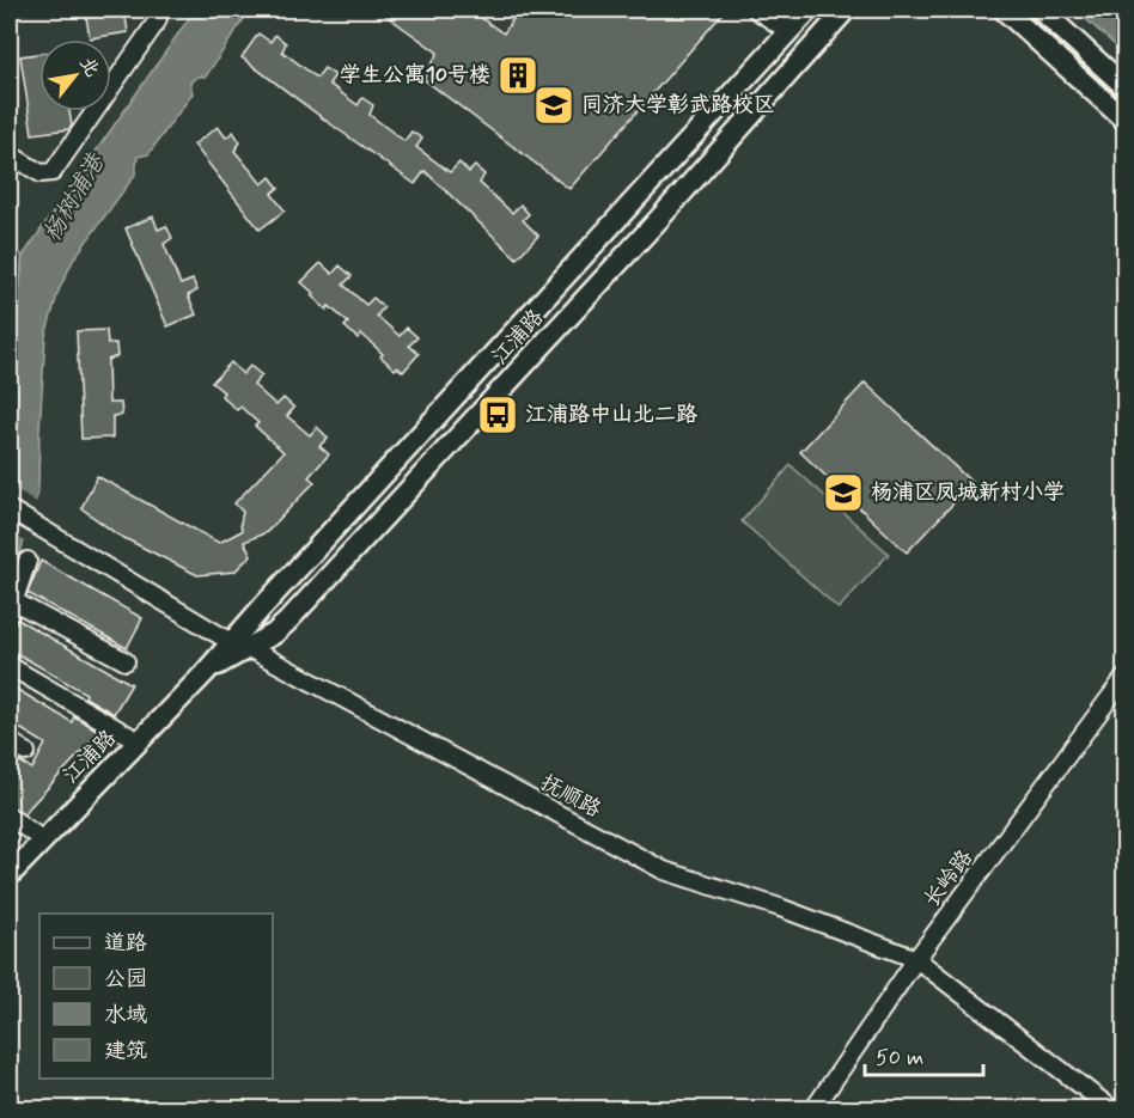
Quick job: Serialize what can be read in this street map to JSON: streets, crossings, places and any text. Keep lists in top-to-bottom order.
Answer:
{
  "streets": {
    "main road": ["江浦路"],
    "street": ["抚顺路", "长岭路"]
  },
  "crossings": [
    ["江浦路", "抚顺路"],
    ["抚顺路", "长岭路"]
  ],
  "water": ["杨树浦港"],
  "places": {
    "building": ["学生公寓10号楼"],
    "school or university": ["同济大学彰武路校区", "杨浦区凤城新村小学"],
    "bus stop": ["江浦路中山北二路"]
  },
  "legend": [
    "道路",
    "公园",
    "水域",
    "建筑"
  ],
  "scale_bar": "50 m",
  "north": "top right"
}
